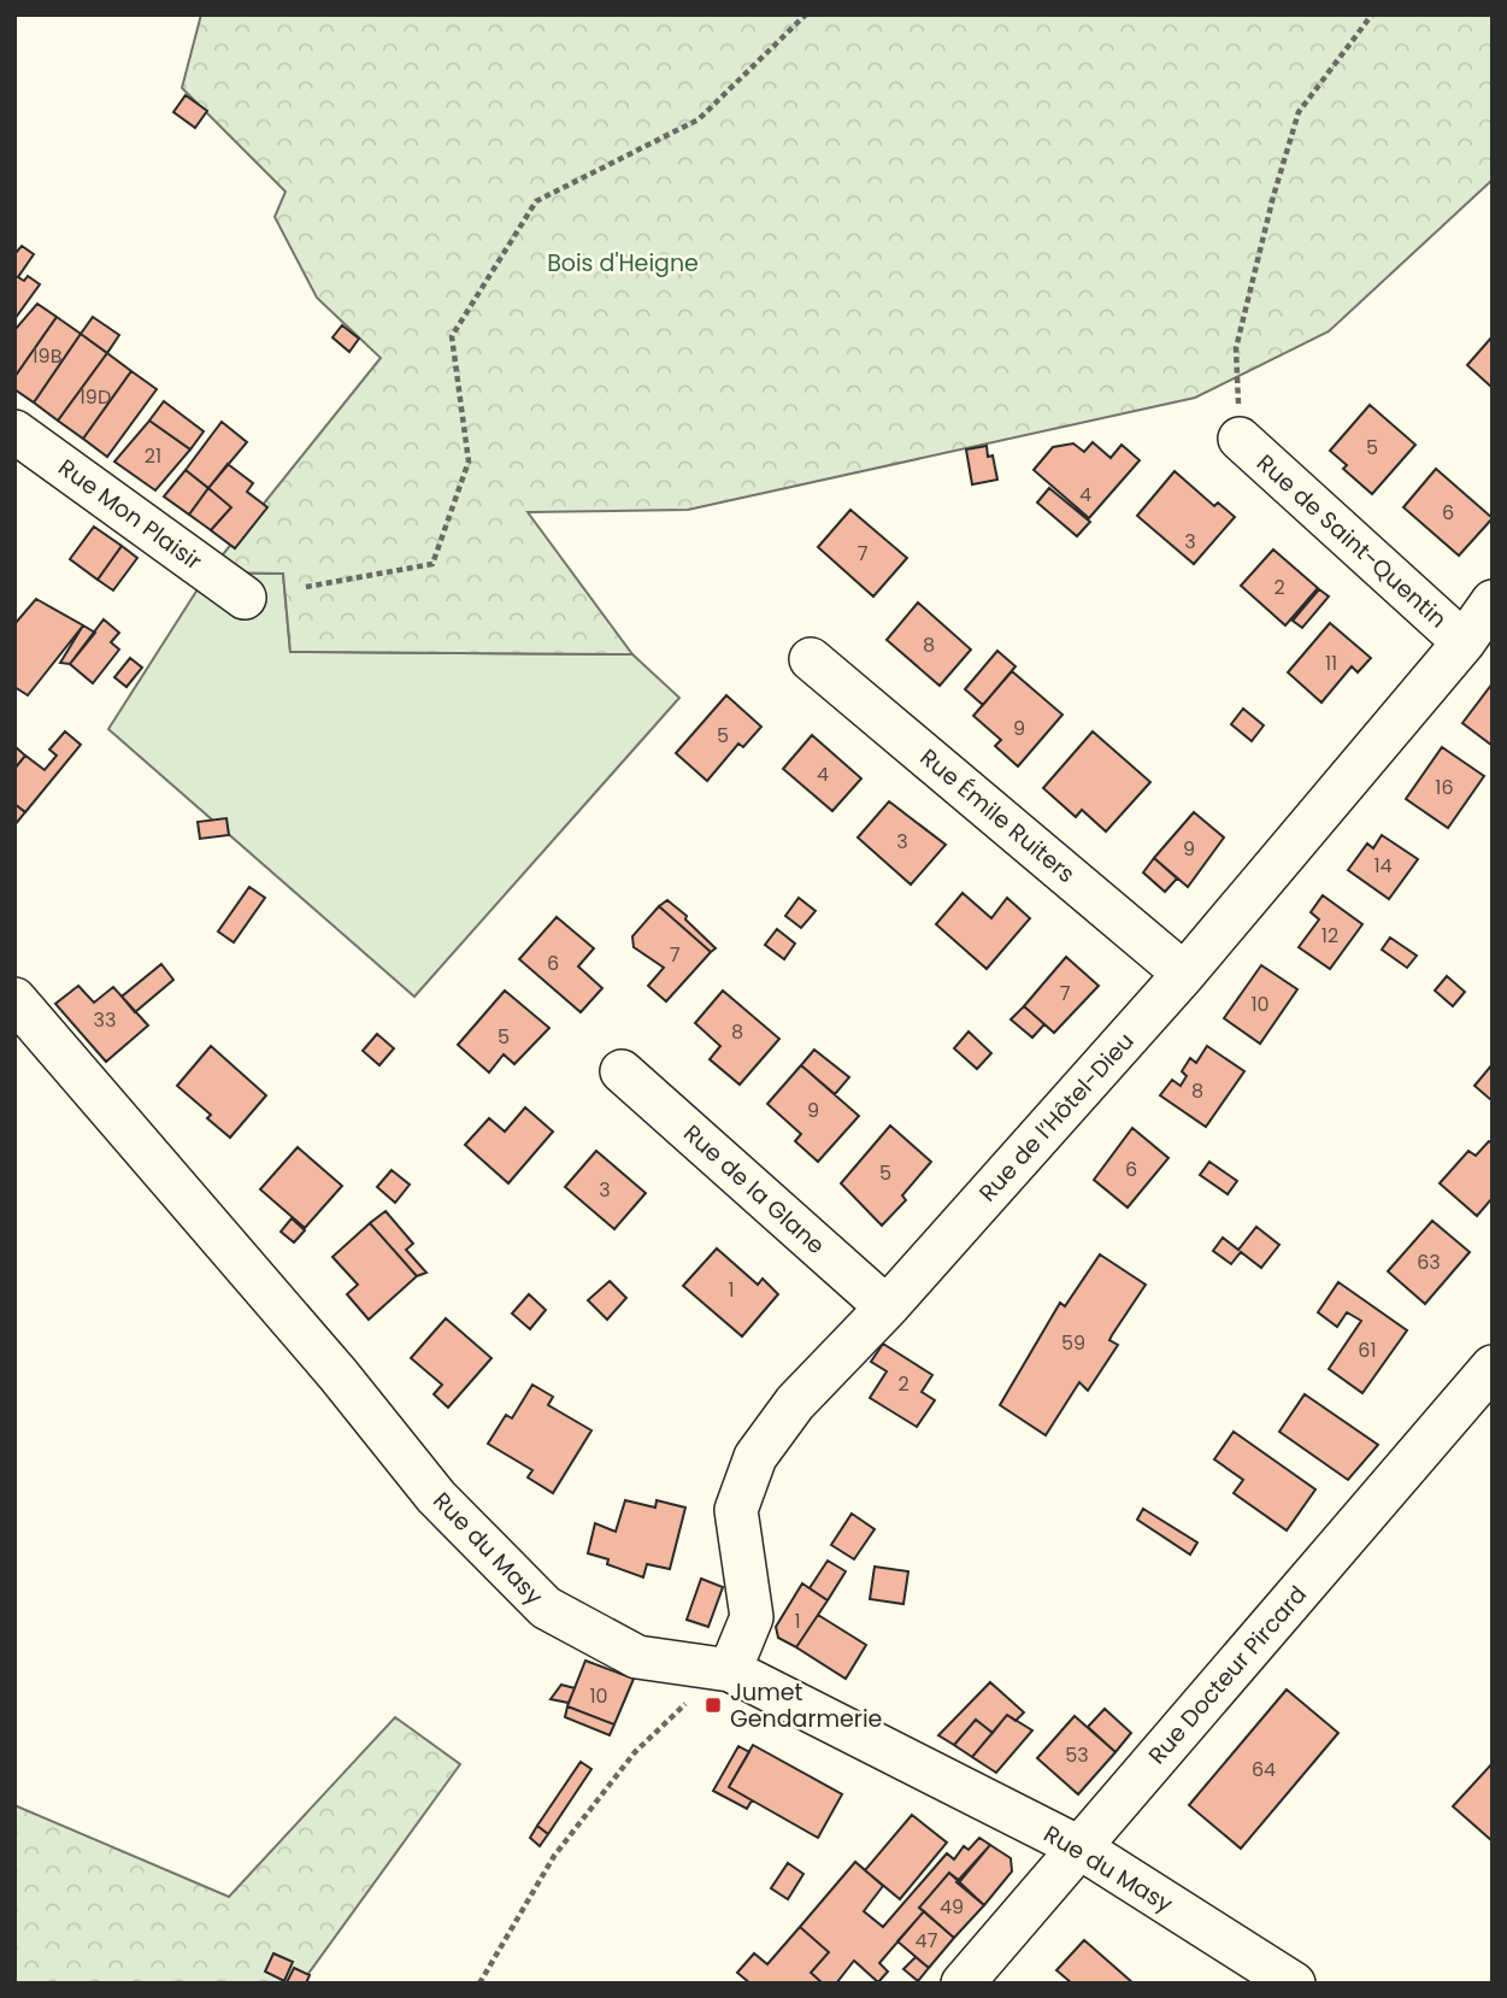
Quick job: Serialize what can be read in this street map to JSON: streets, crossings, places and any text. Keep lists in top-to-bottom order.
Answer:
{
  "streets": {
    "street": [
      "Rue Mon Plaisir",
      "Rue de Saint-Quentin",
      "Rue Émile Ruiters",
      "Rue de l’Hôtel-Dieu",
      "Rue de la Glane",
      "Rue du Masy",
      "Rue Docteur Pircard"
    ]
  },
  "crossings": [
    ["Rue de Saint-Quentin", "Rue de l’Hôtel-Dieu"],
    ["Rue Émile Ruiters", "Rue de l’Hôtel-Dieu"],
    ["Rue de l’Hôtel-Dieu", "Rue de la Glane"],
    ["Rue de l’Hôtel-Dieu", "Rue du Masy"],
    ["Rue du Masy", "Rue Docteur Pircard"]
  ],
  "parks": ["Bois d'Heigne"],
  "places": {
    "transit": ["Jumet Gendarmerie"]
  },
  "house_numbers": [
    "19B",
    "19D",
    "5",
    "21",
    "4",
    "6",
    "3",
    "7",
    "2",
    "8",
    "11",
    "9",
    "5",
    "4",
    "16",
    "3",
    "9",
    "14",
    "12",
    "7",
    "6",
    "7",
    "10",
    "33",
    "8",
    "5",
    "8",
    "9",
    "6",
    "5",
    "3",
    "63",
    "1",
    "59",
    "61",
    "2",
    "1",
    "10",
    "53",
    "64",
    "49",
    "47"
  ]
}
